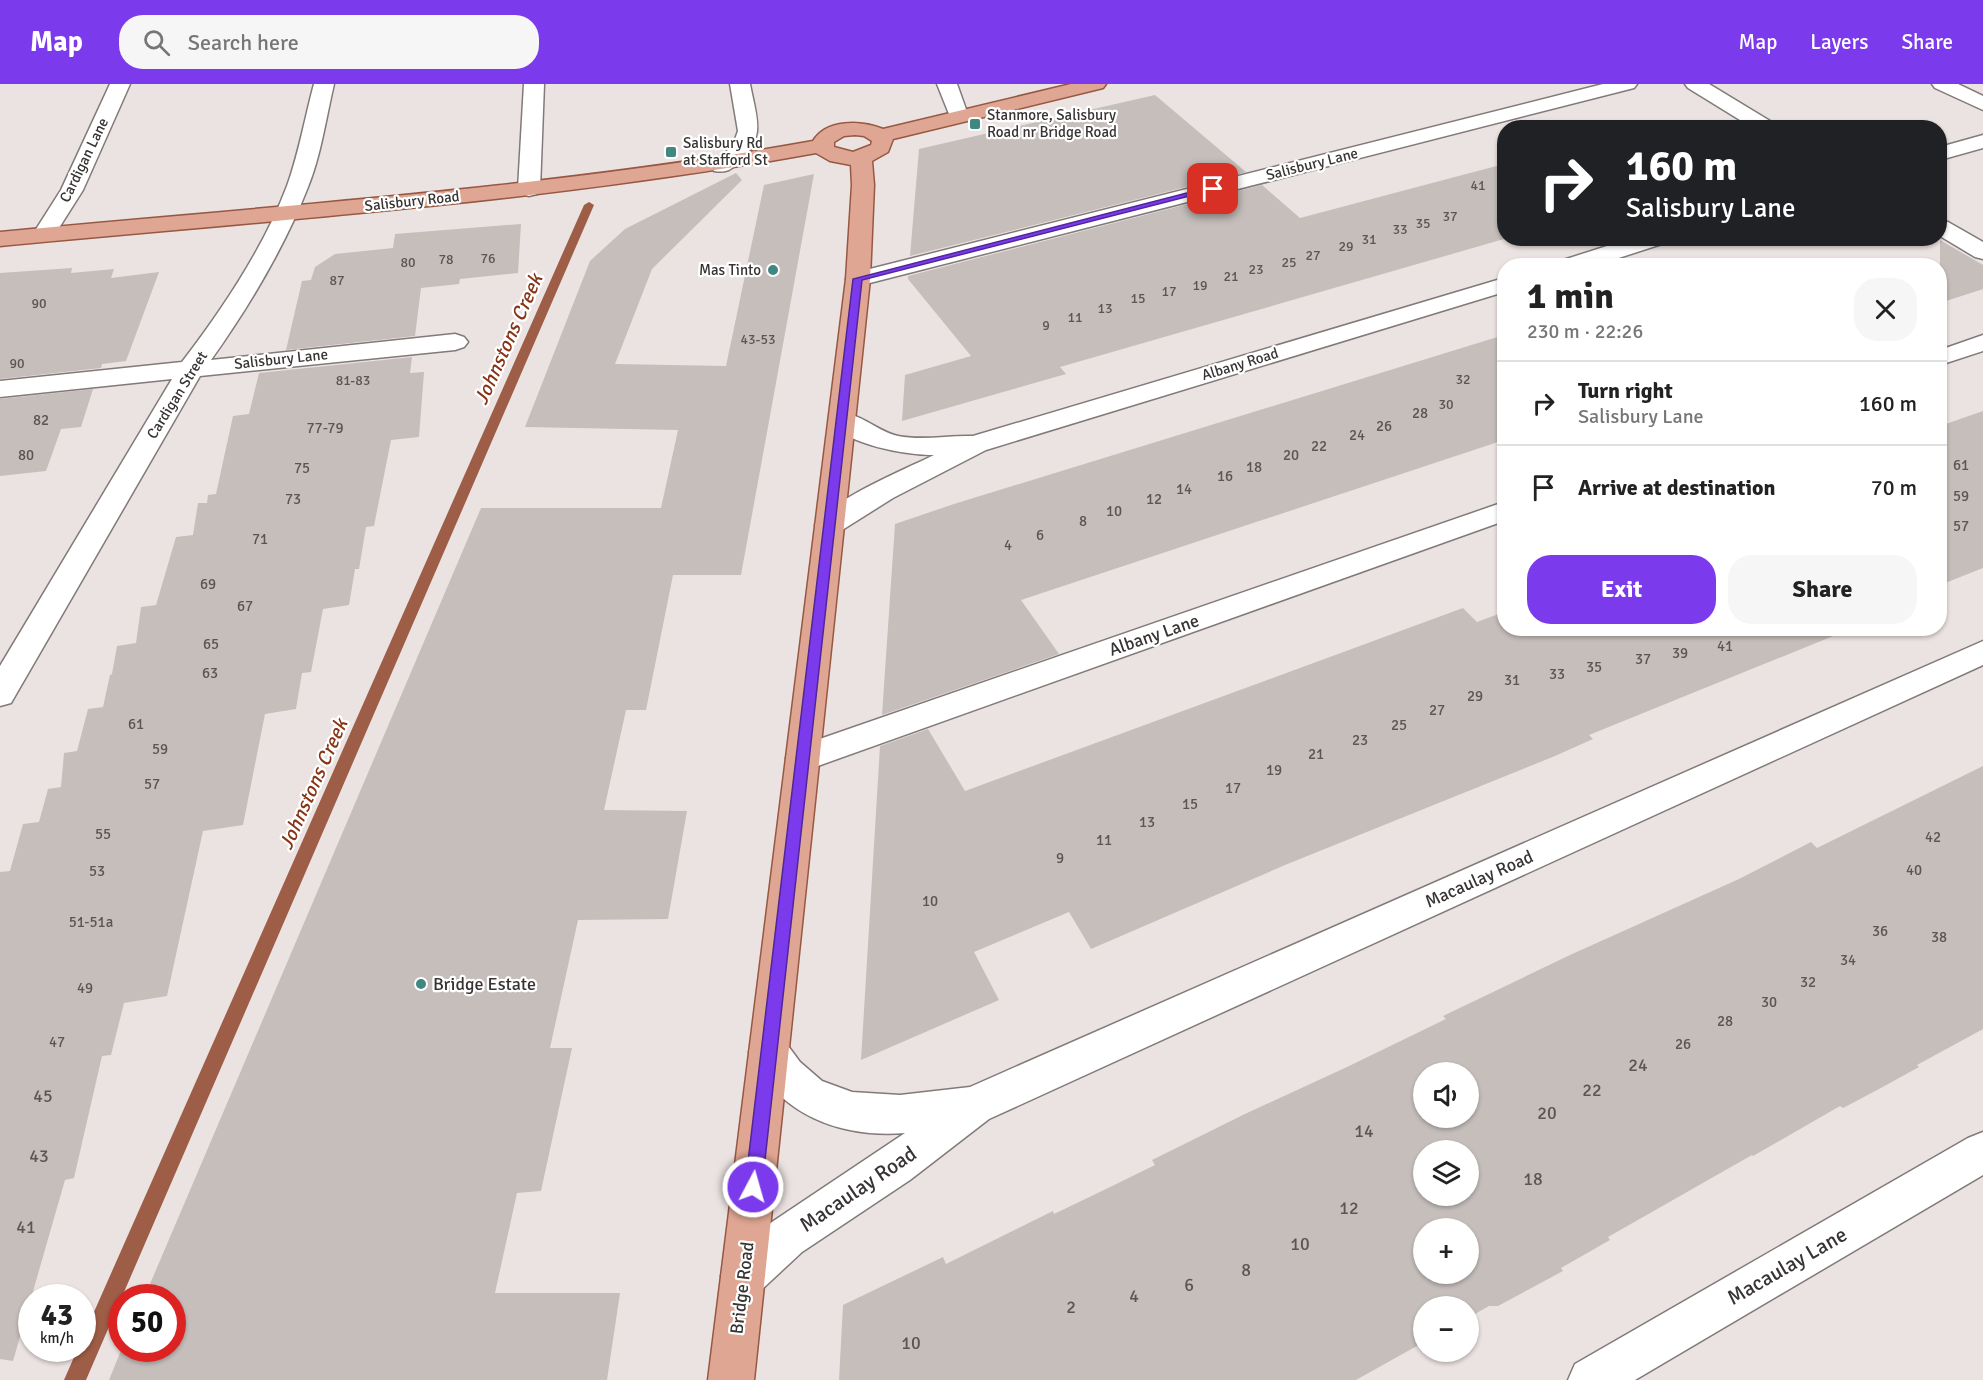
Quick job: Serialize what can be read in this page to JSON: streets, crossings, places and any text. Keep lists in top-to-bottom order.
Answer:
{
  "streets": {
    "main road": ["Salisbury Road", "Bridge Road"],
    "street": [
      "Cardigan Lane",
      "Salisbury Lane",
      "Albany Road",
      "Cardigan Street",
      "Albany Lane",
      "Macaulay Road",
      "Macaulay Lane"
    ]
  },
  "crossings": [
    ["Cardigan Lane", "Salisbury Road"],
    ["Salisbury Lane", "Cardigan Street"],
    ["Salisbury Lane", "Bridge Road"],
    ["Salisbury Road", "Cardigan Street"],
    ["Albany Road", "Bridge Road"],
    ["Albany Lane", "Bridge Road"],
    ["Macaulay Road", "Bridge Road"]
  ],
  "water": ["Johnstons Creek"],
  "places": {
    "transit": ["Stanmore, Salisbury Road nr Bridge Road", "Salisbury Rd at Stafford St"],
    "other": ["Mas Tinto", "Bridge Estate"]
  },
  "house_numbers": [
    "41",
    "37",
    "35",
    "33",
    "31",
    "29",
    "27",
    "76",
    "78",
    "80",
    "25",
    "23",
    "21",
    "87",
    "19",
    "17",
    "15",
    "90",
    "13",
    "11",
    "9",
    "43-53",
    "90",
    "32",
    "81-83",
    "30",
    "28",
    "82",
    "26",
    "77-79",
    "24",
    "22",
    "80",
    "20",
    "61",
    "18",
    "75",
    "16",
    "14",
    "59",
    "73",
    "12",
    "10",
    "8",
    "57",
    "6",
    "71",
    "4",
    "69",
    "67",
    "65",
    "41",
    "39",
    "37",
    "35",
    "63",
    "33",
    "31",
    "29",
    "27",
    "61",
    "25",
    "23",
    "59",
    "21",
    "19",
    "57",
    "17",
    "15",
    "13",
    "55",
    "42",
    "11",
    "9",
    "40",
    "53",
    "10",
    "51-51a",
    "36",
    "38",
    "34",
    "32",
    "49",
    "30",
    "28",
    "47",
    "26",
    "24",
    "22",
    "45",
    "20",
    "14",
    "43",
    "18",
    "12",
    "41",
    "10",
    "8",
    "6",
    "4",
    "2",
    "10"
  ],
  "page": {
    "header": "Map",
    "search": "Search here",
    "nav": ["Map", "Layers", "Share"],
    "turn": ["160 m", "Salisbury Lane"],
    "heading": ["1 min", "230 m · 22:26"],
    "list": [
      {
        "name": "Turn right",
        "note": "Salisbury Lane",
        "value": "160 m"
      },
      {
        "name": "Arrive at destination",
        "value": "70 m"
      }
    ],
    "buttons": ["Exit", "Share"],
    "map_buttons": ["+", "−"],
    "speed": "43 km/h",
    "limit": "50"
  }
}
